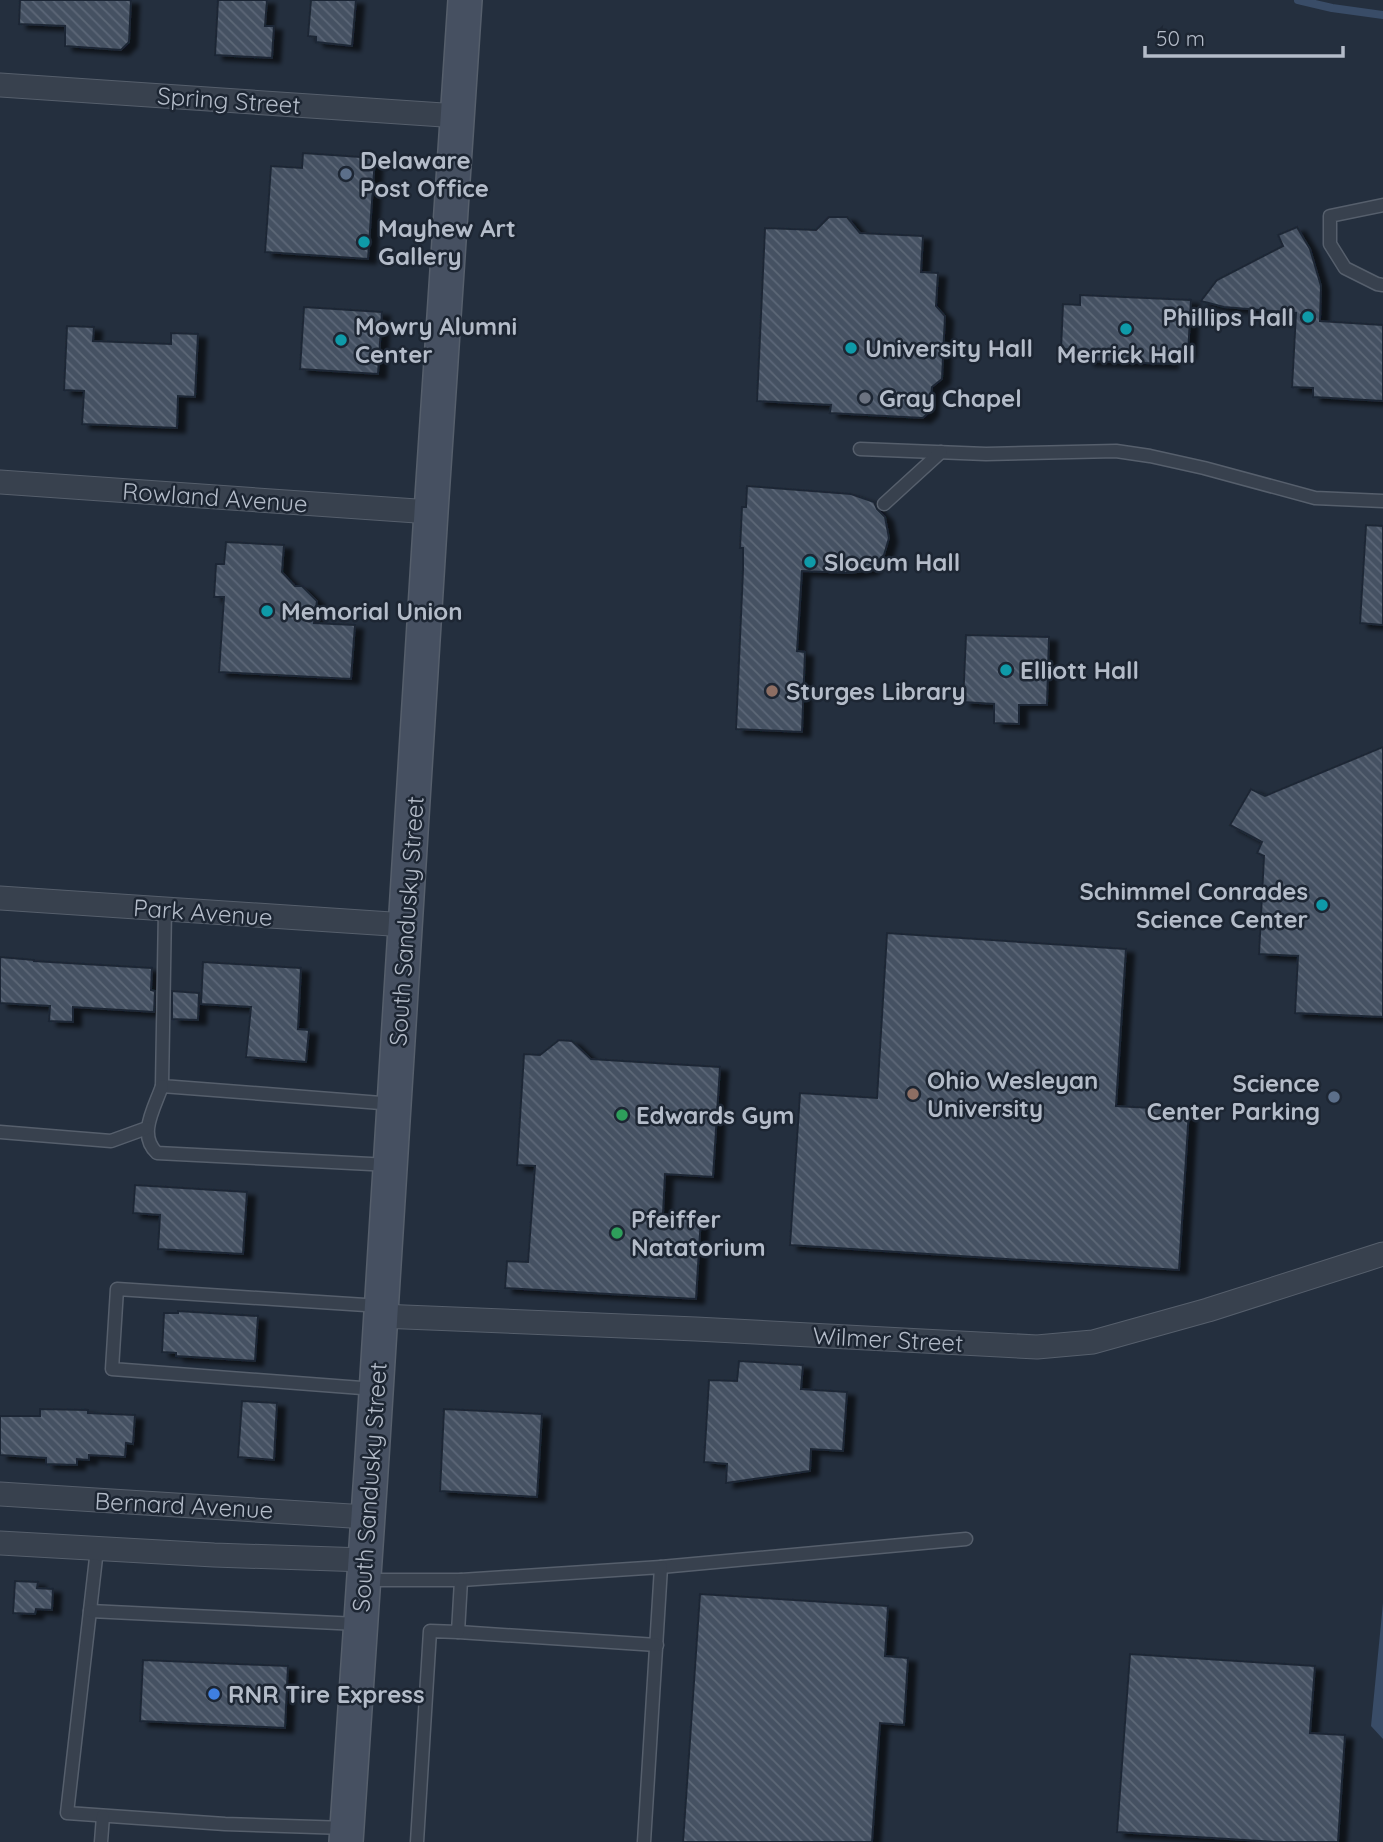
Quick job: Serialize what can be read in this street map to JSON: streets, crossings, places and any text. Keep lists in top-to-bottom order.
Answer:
{
  "streets": {
    "street": [
      "Spring Street",
      "Rowland Avenue",
      "Park Avenue",
      "South Sandusky Street",
      "Wilmer Street",
      "Bernard Avenue"
    ]
  },
  "crossings": [
    ["Spring Street", "South Sandusky Street"],
    ["Rowland Avenue", "South Sandusky Street"],
    ["Park Avenue", "South Sandusky Street"],
    ["South Sandusky Street", "Wilmer Street"],
    ["South Sandusky Street", "Bernard Avenue"]
  ],
  "places": [
    "Delaware Post Office",
    "Mayhew Art Gallery",
    "Phillips Hall",
    "Merrick Hall",
    "Mowry Alumni Center",
    "University Hall",
    "Gray Chapel",
    "Slocum Hall",
    "Memorial Union",
    "Elliott Hall",
    "Sturges Library",
    "Schimmel Conrades Science Center",
    "Ohio Wesleyan University",
    "Science Center Parking",
    "Edwards Gym",
    "Pfeiffer Natatorium",
    "RNR Tire Express"
  ],
  "scale_bar": "50 m"
}
